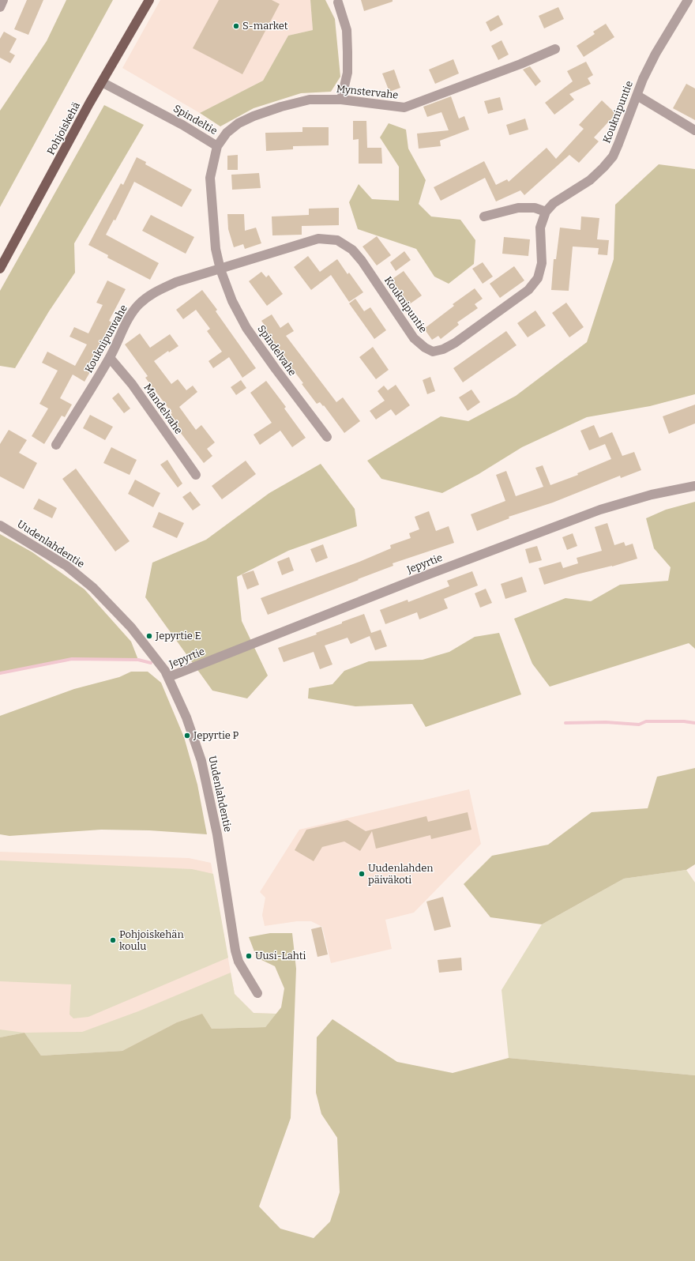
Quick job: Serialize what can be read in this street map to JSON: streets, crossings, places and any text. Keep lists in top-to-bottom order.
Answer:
{
  "streets": {
    "main road": ["Pohjoiskehä"],
    "street": [
      "Mynstervahe",
      "Kouknipuntie",
      "Spindeltie",
      "Kouknipunvahe",
      "Spindelvahe",
      "Mandelvahe",
      "Uudenlahdentie",
      "Jepyrtie"
    ]
  },
  "crossings": [
    ["Mynstervahe", "Spindeltie"],
    ["Kouknipuntie", "Spindeltie"],
    ["Kouknipuntie", "Kouknipunvahe"],
    ["Kouknipuntie", "Spindelvahe"],
    ["Spindeltie", "Pohjoiskehä"],
    ["Spindeltie", "Kouknipunvahe"],
    ["Spindeltie", "Spindelvahe"],
    ["Kouknipunvahe", "Spindelvahe"],
    ["Kouknipunvahe", "Mandelvahe"],
    ["Uudenlahdentie", "Jepyrtie"]
  ],
  "places": [
    "S-market",
    "Jepyrtie E",
    "Jepyrtie P",
    "Uudenlahden päiväkoti",
    "Pohjoiskehän koulu",
    "Uusi-Lahti"
  ]
}
